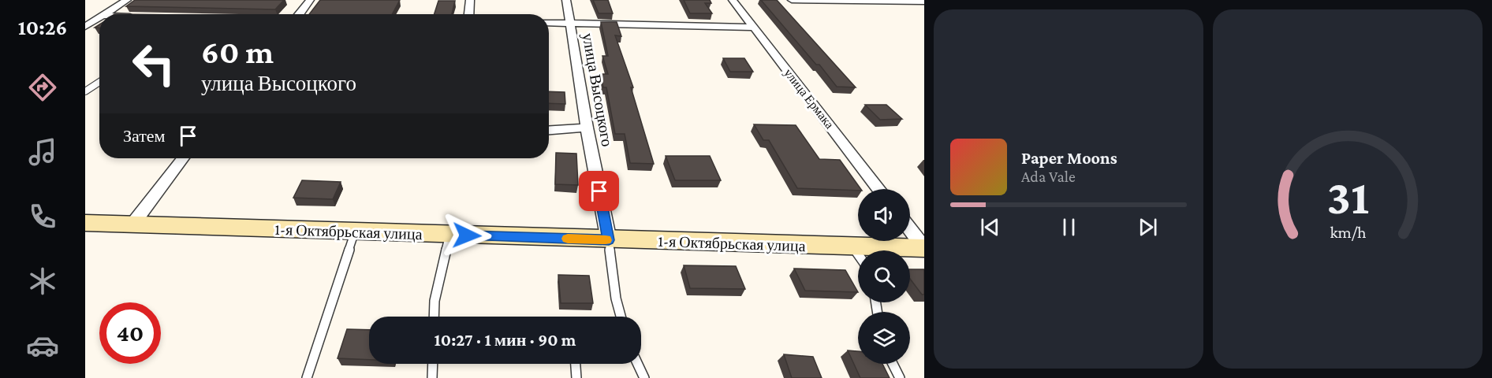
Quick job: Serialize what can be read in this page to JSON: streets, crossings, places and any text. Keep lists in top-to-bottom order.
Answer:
{
  "streets": {
    "street": ["улица Высоцкого", "улица Ермака", "1-я Октябрьская улица"]
  },
  "crossings": [
    ["улица Высоцкого", "1-я Октябрьская улица"]
  ],
  "page": {
    "tabs": "10:26",
    "turn": ["60 m", "улица Высоцкого"],
    "then": "Затем",
    "song": ["Paper Moons", "Ada Vale"],
    "limit": "40",
    "trip": "10:27 · 1 мин · 90 m",
    "gauge": ["31", "km/h"]
  }
}
